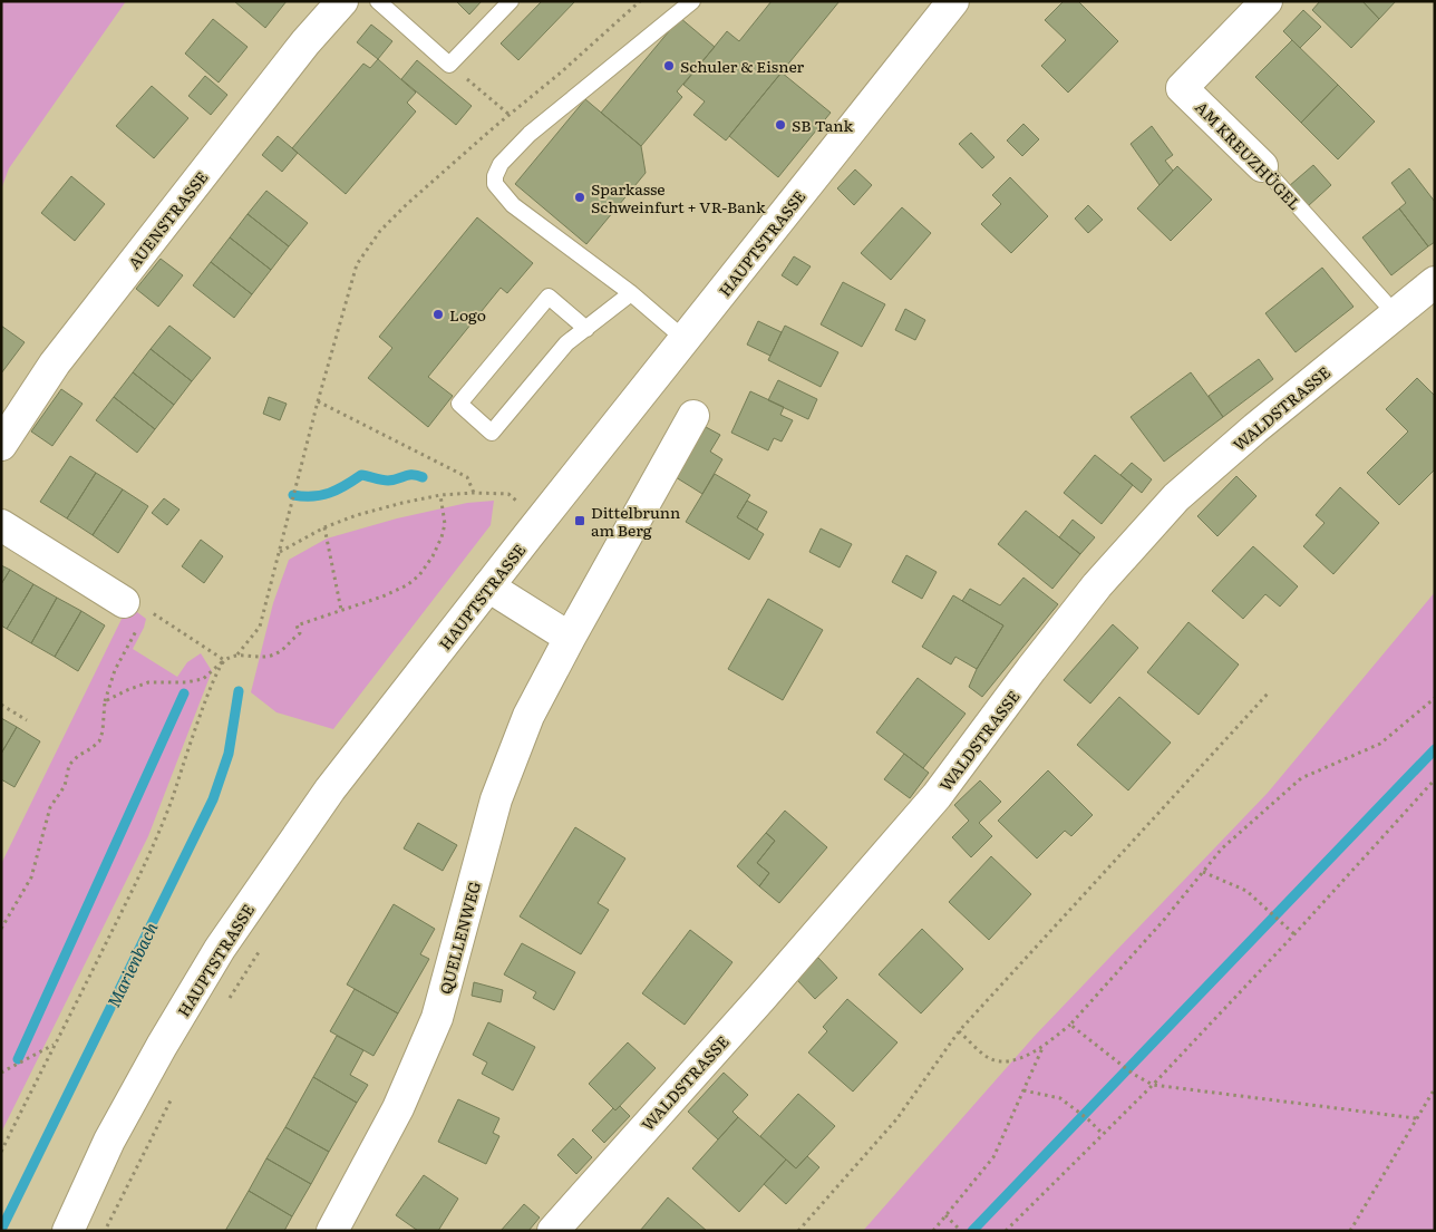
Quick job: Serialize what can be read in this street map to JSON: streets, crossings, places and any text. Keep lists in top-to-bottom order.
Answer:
{
  "streets": {
    "street": [
      "AM KREUZHÜGEL",
      "AUENSTRASSE",
      "HAUPTSTRASSE",
      "WALDSTRASSE",
      "QUELLENWEG"
    ]
  },
  "crossings": [
    ["AM KREUZHÜGEL", "WALDSTRASSE"]
  ],
  "water": ["Marienbach"],
  "places": {
    "other": [
      "Schuler & Eisner",
      "SB Tank",
      "Sparkasse Schweinfurt + VR-Bank",
      "Logo"
    ],
    "transit": ["Dittelbrunn am Berg"]
  }
}
